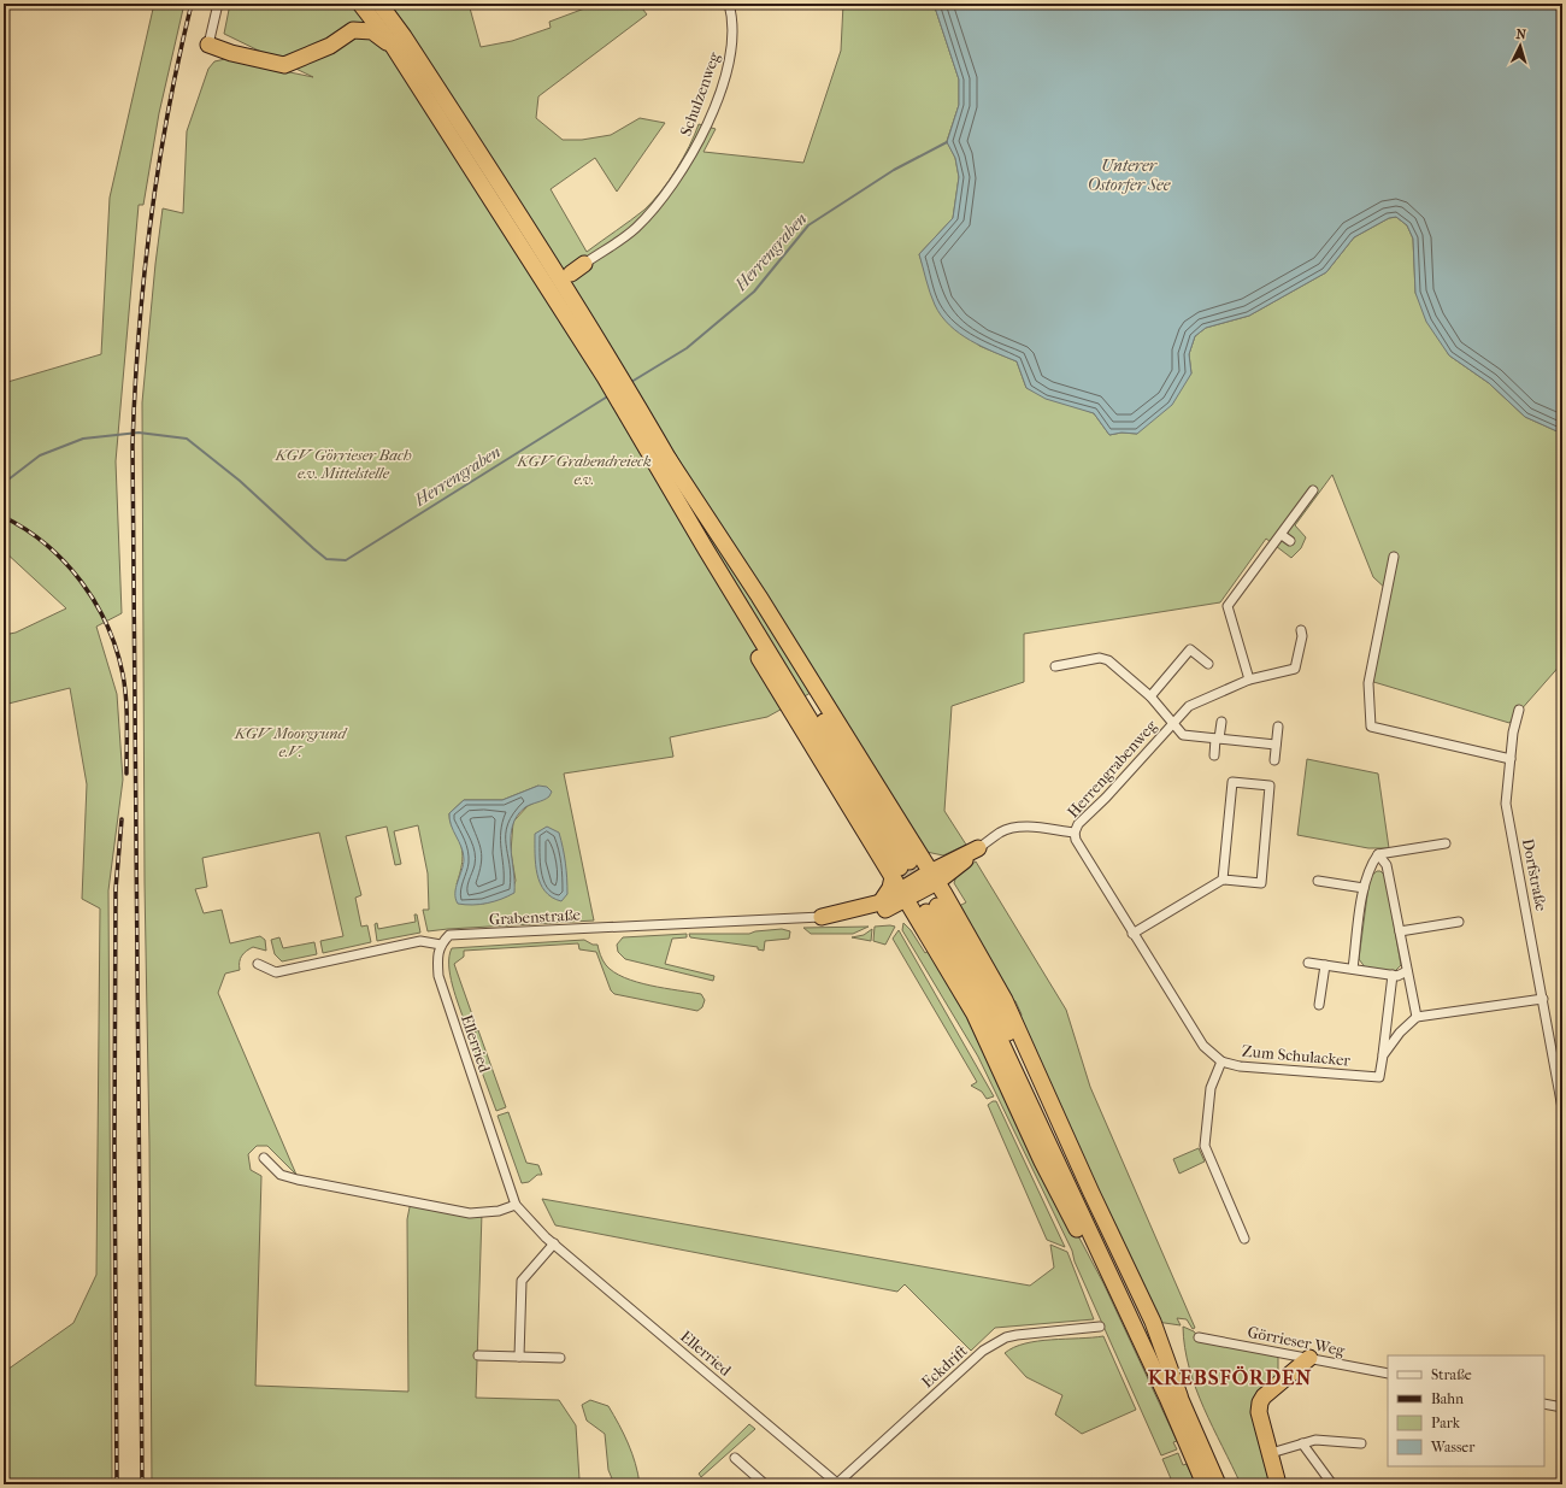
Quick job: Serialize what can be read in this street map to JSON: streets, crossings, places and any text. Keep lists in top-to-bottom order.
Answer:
{
  "streets": {
    "street": [
      "Schulzenweg",
      "Herrengrabenweg",
      "Dorfstraße",
      "Grabenstraße",
      "Ellerried",
      "Zum Schulacker",
      "Görrieser Weg",
      "Eckdrift"
    ]
  },
  "crossings": [
    ["Herrengrabenweg", "Zum Schulacker"],
    ["Grabenstraße", "Ellerried"],
    ["Ellerried", "Eckdrift"]
  ],
  "districts": ["KREBSFÖRDEN"],
  "water": ["Unterer Ostorfer See", "Herrengraben"],
  "parks": ["KGV Görrieser Bach e.v. Mittelstelle", "KGV Grabendreieck e.v.", "KGV Moorgrund e.V."],
  "legend": [
    "Straße",
    "Bahn",
    "Park",
    "Wasser"
  ],
  "north": "top"
}
